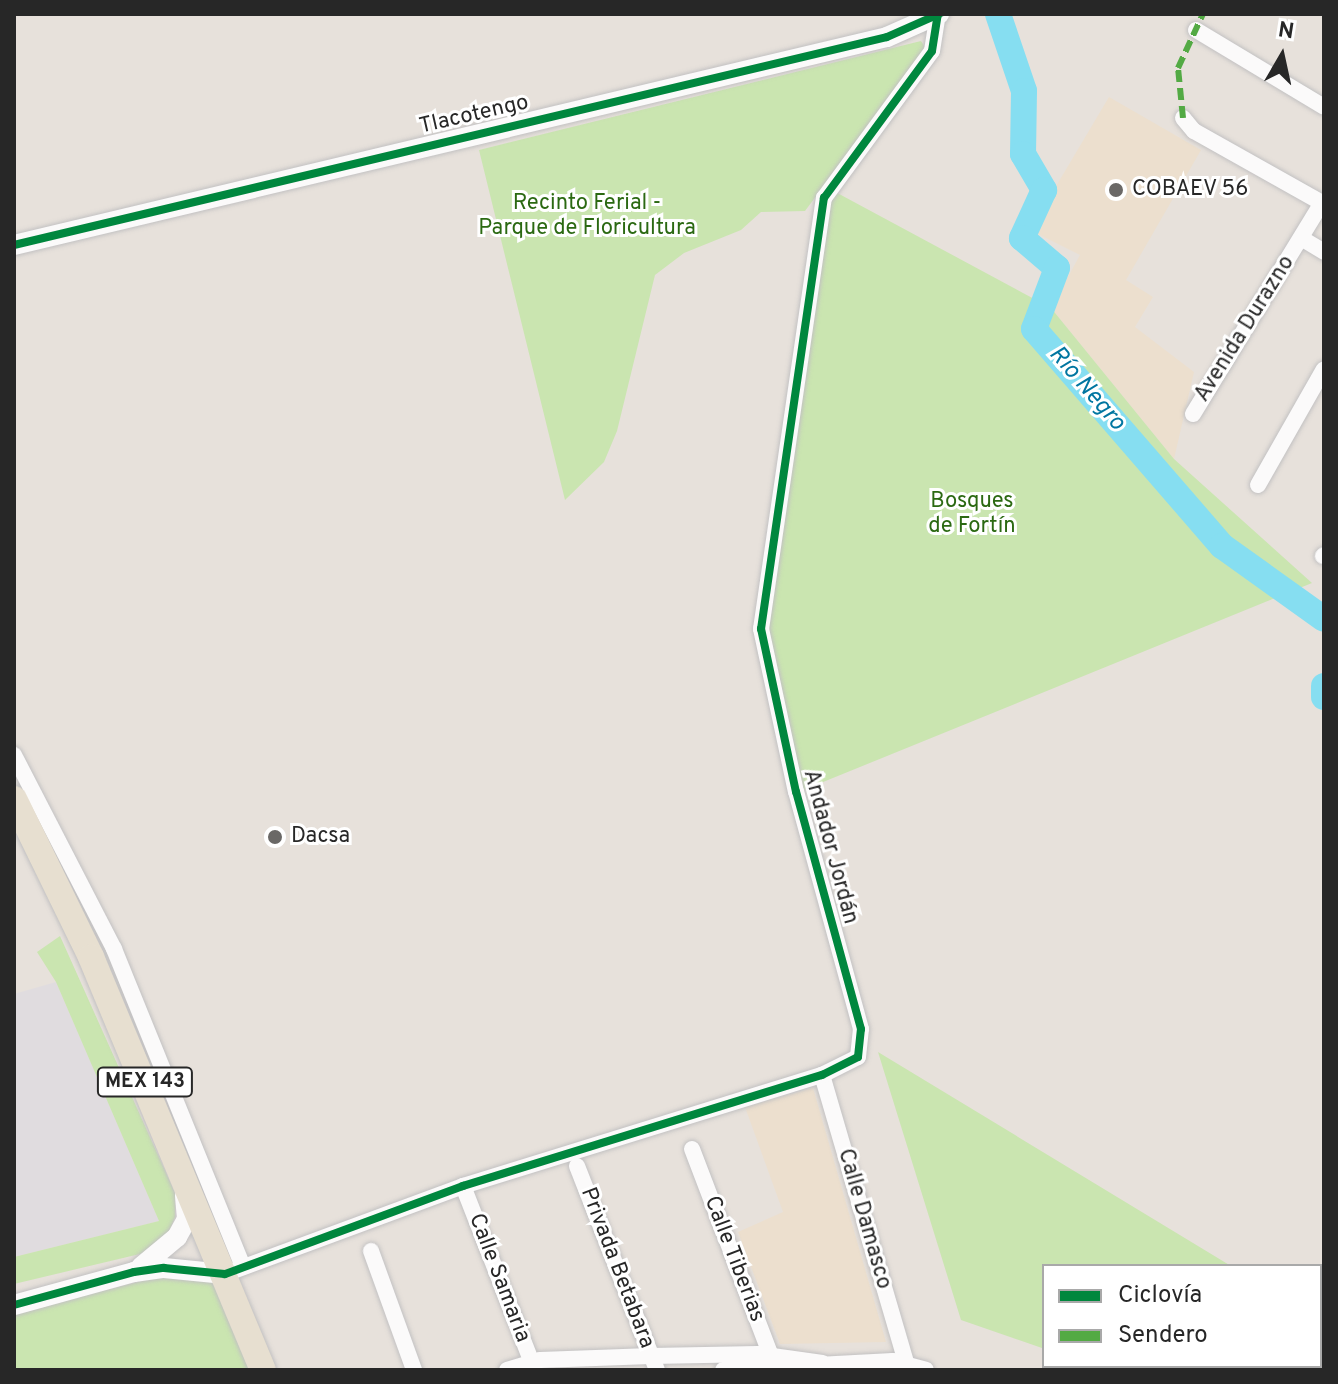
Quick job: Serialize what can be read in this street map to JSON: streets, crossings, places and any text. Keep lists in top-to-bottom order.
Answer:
{
  "streets": {
    "main road": ["MEX 143"],
    "street": [
      "Tlacotengo",
      "Avenida Durazno",
      "Andador Jordán",
      "Calle Damasco",
      "Calle Tiberias",
      "Privada Betabara",
      "Calle Samaria"
    ]
  },
  "crossings": [
    ["Tlacotengo", "Andador Jordán"],
    ["Andador Jordán", "MEX 143"],
    ["Andador Jordán", "Calle Damasco"],
    ["Andador Jordán", "Calle Samaria"]
  ],
  "water": ["Río Negro"],
  "parks": ["Recinto Ferial - Parque de Floricultura", "Bosques de Fortín"],
  "places": ["COBAEV 56", "Dacsa"],
  "legend": ["Ciclovía", "Sendero"],
  "north": "top"
}
